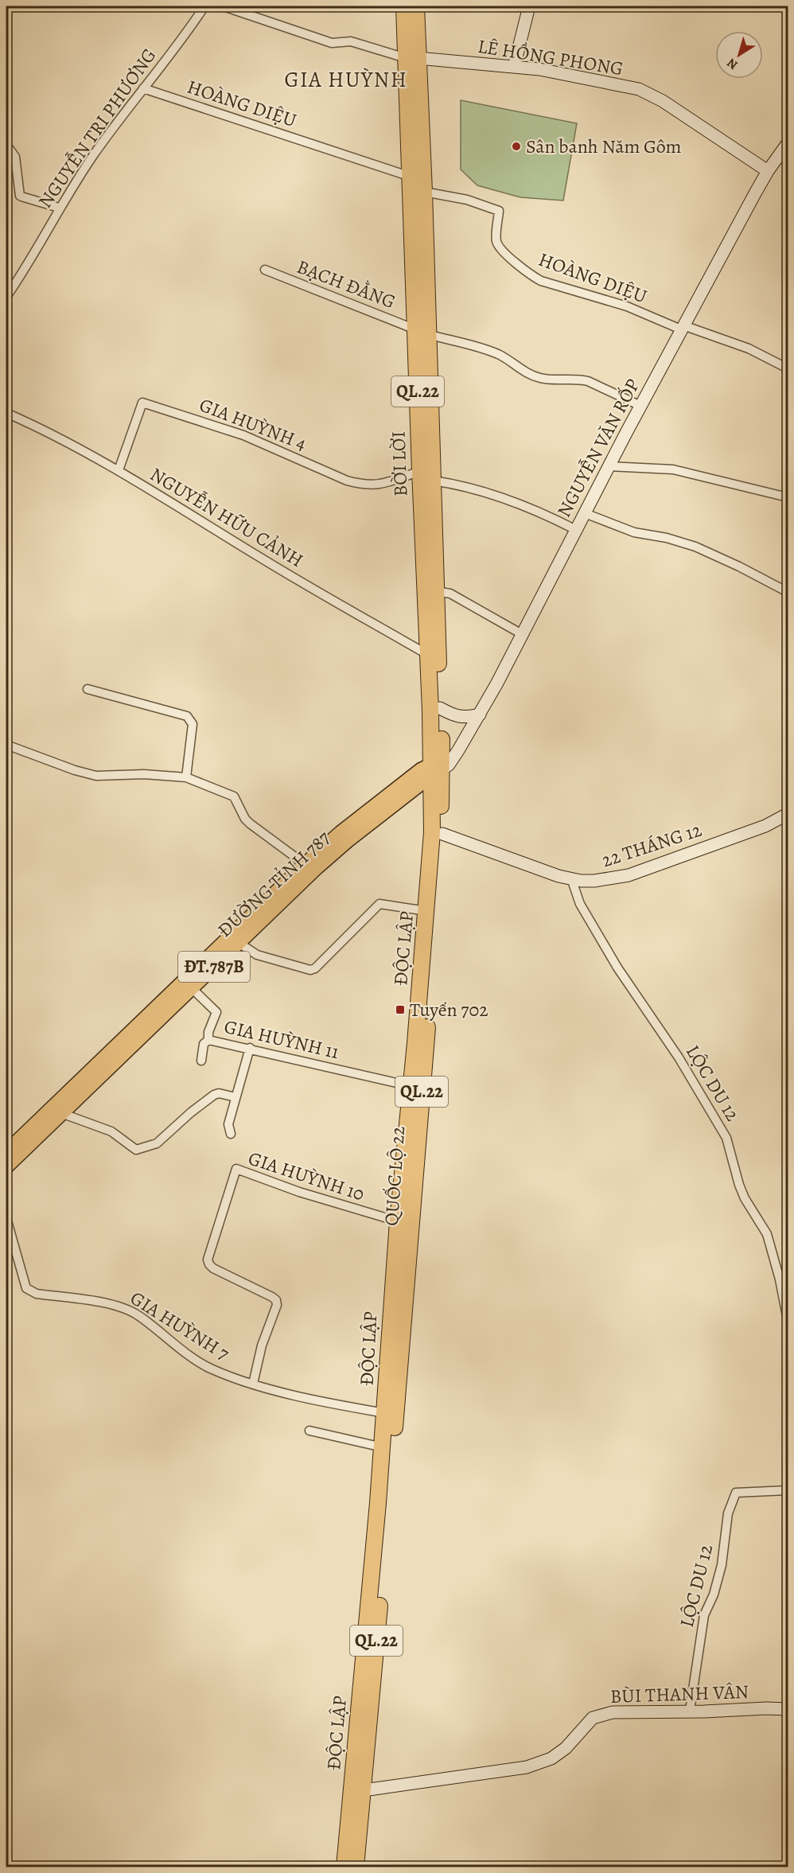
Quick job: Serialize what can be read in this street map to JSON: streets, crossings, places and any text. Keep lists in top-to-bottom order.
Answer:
{
  "streets": {
    "highway": [
      "QL.22",
      "BỜI LỜI",
      "ĐỘC LẬP",
      "QUỐC LỘ 22"
    ],
    "main road": ["ĐƯỜNG TỈNH 787", "ĐT.787B"],
    "street": [
      "LÊ HỒNG PHONG",
      "HOÀNG DIỆU",
      "NGUYỄN TRI PHƯƠNG",
      "BẠCH ĐẰNG",
      "GIA HUỲNH 4",
      "NGUYỄN VĂN RỐP",
      "NGUYỄN HỮU CẢNH",
      "22 THÁNG 12",
      "GIA HUỲNH 11",
      "LỘC DU 12",
      "GIA HUỲNH 10",
      "GIA HUỲNH 7",
      "BÙI THANH VÂN"
    ]
  },
  "crossings": [
    ["LÊ HỒNG PHONG", "NGUYỄN VĂN RỐP"],
    ["LÊ HỒNG PHONG", "BỜI LỜI"],
    ["HOÀNG DIỆU", "NGUYỄN TRI PHƯƠNG"],
    ["HOÀNG DIỆU", "NGUYỄN VĂN RỐP"],
    ["HOÀNG DIỆU", "BỜI LỜI"],
    ["BẠCH ĐẰNG", "NGUYỄN VĂN RỐP"],
    ["BẠCH ĐẰNG", "BỜI LỜI"],
    ["GIA HUỲNH 4", "BỜI LỜI"],
    ["GIA HUỲNH 4", "NGUYỄN HỮU CẢNH"],
    ["NGUYỄN VĂN RỐP", "BỜI LỜI"],
    ["NGUYỄN VĂN RỐP", "ĐƯỜNG TỈNH 787"],
    ["NGUYỄN VĂN RỐP", "QUỐC LỘ 22"],
    ["BỜI LỜI", "NGUYỄN HỮU CẢNH"],
    ["BỜI LỜI", "ĐƯỜNG TỈNH 787"],
    ["BỜI LỜI", "QUỐC LỘ 22"],
    ["22 THÁNG 12", "ĐỘC LẬP"],
    ["22 THÁNG 12", "LỘC DU 12"],
    ["22 THÁNG 12", "QUỐC LỘ 22"],
    ["ĐƯỜNG TỈNH 787", "GIA HUỲNH 11"],
    ["ĐƯỜNG TỈNH 787", "QUỐC LỘ 22"],
    ["ĐỘC LẬP", "GIA HUỲNH 11"],
    ["ĐỘC LẬP", "GIA HUỲNH 10"],
    ["ĐỘC LẬP", "QUỐC LỘ 22"],
    ["ĐỘC LẬP", "GIA HUỲNH 7"],
    ["ĐỘC LẬP", "BÙI THANH VÂN"],
    ["LỘC DU 12", "BÙI THANH VÂN"],
    ["GIA HUỲNH 10", "GIA HUỲNH 7"],
    ["QUỐC LỘ 22", "GIA HUỲNH 7"]
  ],
  "districts": ["GIA HUỲNH"],
  "places": {
    "other": ["Sân banh Năm Gôm"],
    "transit": ["Tuyến 702"]
  },
  "north": "bottom left"
}
